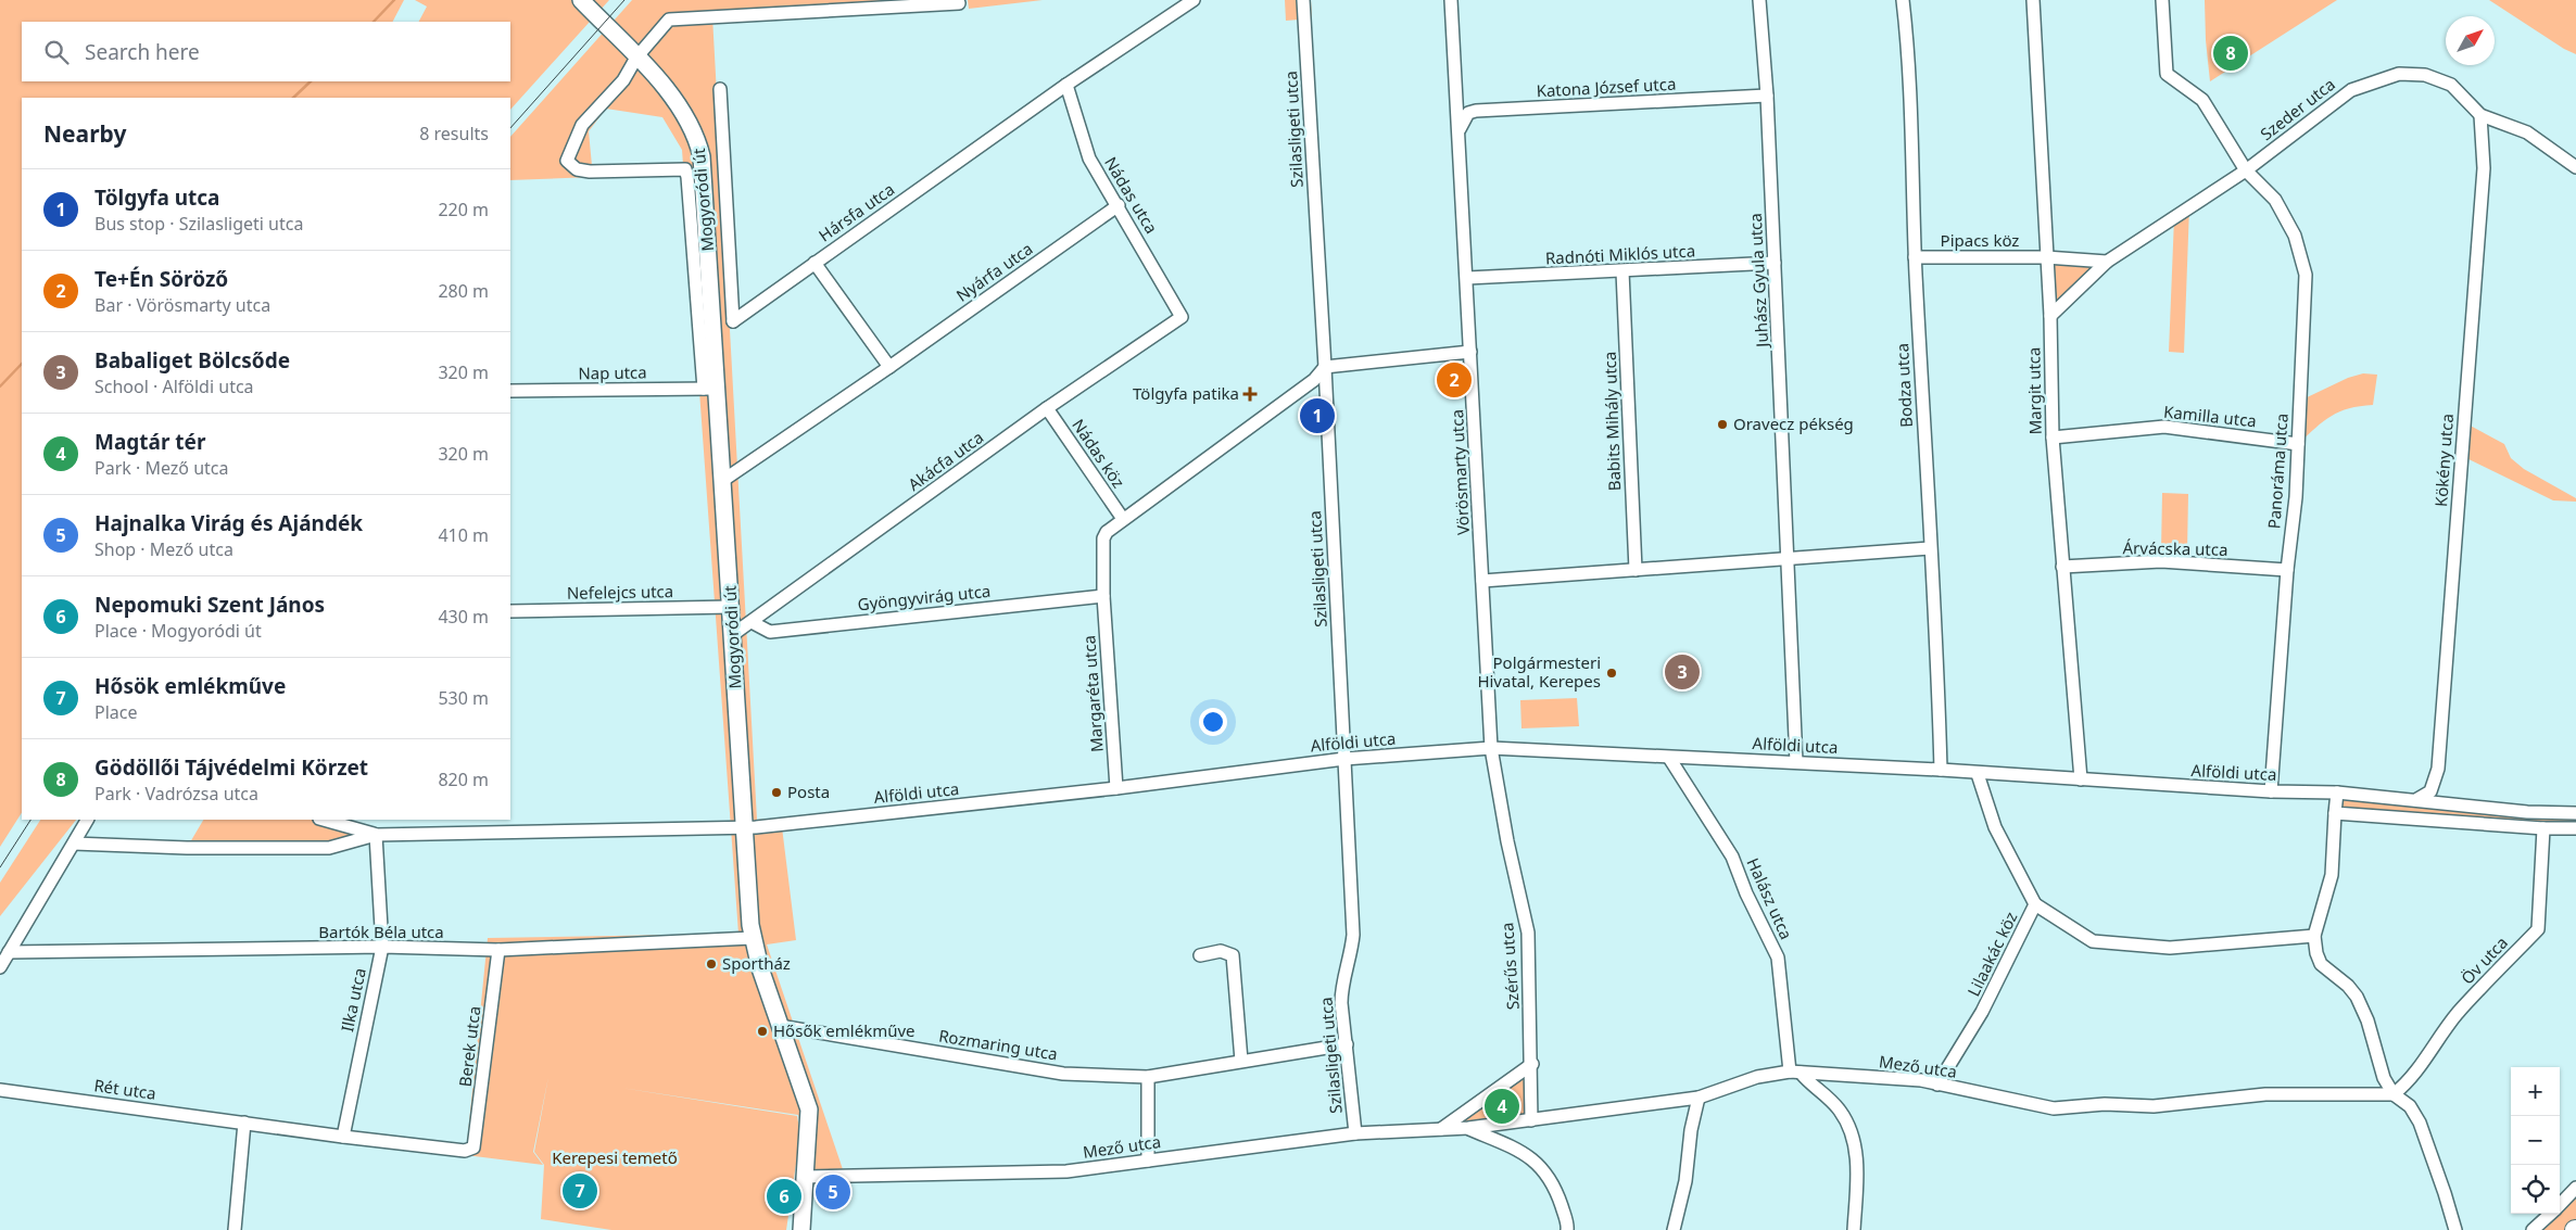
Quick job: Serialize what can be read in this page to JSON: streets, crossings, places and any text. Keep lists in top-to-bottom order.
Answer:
{
  "streets": {
    "street": [
      "Katona József utca",
      "Szeder utca",
      "Szilasligeti utca",
      "Nádas utca",
      "Mogyoródi út",
      "Hársfa utca",
      "Pipacs köz",
      "Radnóti Miklós utca",
      "Nyárfa utca",
      "Juhász Gyula utca",
      "Nap utca",
      "Bodza utca",
      "Margit utca",
      "Kamilla utca",
      "Babits Mihály utca",
      "Nádas köz",
      "Kökény utca",
      "Akácfa utca",
      "Panoráma utca",
      "Vörösmarty utca",
      "Árvácska utca",
      "Nefelejcs utca",
      "Gyöngyvirág utca",
      "Margaréta utca",
      "Alföldi utca",
      "Halász utca",
      "Bartók Béla utca",
      "Lilaakác köz",
      "Öv utca",
      "Szérűs utca",
      "Ilka utca",
      "Rozmaring utca",
      "Berek utca",
      "Mező utca",
      "Rét utca"
    ]
  },
  "crossings": [
    ["Katona József utca", "Juhász Gyula utca"],
    ["Katona József utca", "Vörösmarty utca"],
    ["Szeder utca", "Margit utca"],
    ["Szeder utca", "Kökény utca"],
    ["Szeder utca", "Panoráma utca"],
    ["Szilasligeti utca", "Margaréta utca"],
    ["Szilasligeti utca", "Alföldi utca"],
    ["Szilasligeti utca", "Rozmaring utca"],
    ["Szilasligeti utca", "Mező utca"],
    ["Nádas utca", "Hársfa utca"],
    ["Nádas utca", "Nyárfa utca"],
    ["Nádas utca", "Akácfa utca"],
    ["Mogyoródi út", "Nyárfa utca"],
    ["Mogyoródi út", "Nap utca"],
    ["Mogyoródi út", "Akácfa utca"],
    ["Mogyoródi út", "Nefelejcs utca"],
    ["Mogyoródi út", "Alföldi utca"],
    ["Mogyoródi út", "Bartók Béla utca"],
    ["Mogyoródi út", "Rozmaring utca"],
    ["Mogyoródi út", "Mező utca"],
    ["Pipacs köz", "Bodza utca"],
    ["Pipacs köz", "Margit utca"],
    ["Radnóti Miklós utca", "Juhász Gyula utca"],
    ["Radnóti Miklós utca", "Babits Mihály utca"],
    ["Radnóti Miklós utca", "Vörösmarty utca"],
    ["Juhász Gyula utca", "Alföldi utca"],
    ["Bodza utca", "Alföldi utca"],
    ["Margit utca", "Kamilla utca"],
    ["Margit utca", "Árvácska utca"],
    ["Margit utca", "Alföldi utca"],
    ["Kamilla utca", "Panoráma utca"],
    ["Nádas köz", "Akácfa utca"],
    ["Nádas köz", "Margaréta utca"],
    ["Kökény utca", "Alföldi utca"],
    ["Akácfa utca", "Gyöngyvirág utca"],
    ["Panoráma utca", "Árvácska utca"],
    ["Panoráma utca", "Alföldi utca"],
    ["Vörösmarty utca", "Alföldi utca"],
    ["Vörösmarty utca", "Szérűs utca"],
    ["Gyöngyvirág utca", "Margaréta utca"],
    ["Margaréta utca", "Alföldi utca"],
    ["Alföldi utca", "Halász utca"],
    ["Alföldi utca", "Lilaakác köz"],
    ["Alföldi utca", "Szérűs utca"],
    ["Alföldi utca", "Ilka utca"],
    ["Halász utca", "Mező utca"],
    ["Bartók Béla utca", "Ilka utca"],
    ["Bartók Béla utca", "Berek utca"],
    ["Lilaakác köz", "Mező utca"],
    ["Öv utca", "Mező utca"],
    ["Szérűs utca", "Mező utca"],
    ["Ilka utca", "Rét utca"],
    ["Berek utca", "Rét utca"]
  ],
  "parks": ["Kerepesi temető"],
  "places": {
    "health": ["Tölgyfa patika"],
    "other": [
      "Oravecz pékség",
      "Polgármesteri Hivatal, Kerepes",
      "Posta",
      "Sportház",
      "Hősők emlékműve"
    ]
  },
  "north": "top right",
  "page": {
    "search": "Search here",
    "pins": [
      "8",
      "2",
      "1",
      "3",
      "4",
      "7",
      "5",
      "6"
    ],
    "heading": ["Nearby", "8 results"],
    "list": [
      {
        "mark": "1",
        "name": "Tölgyfa utca",
        "note": "Bus stop · Szilasligeti utca",
        "value": "220 m"
      },
      {
        "mark": "2",
        "name": "Te+Én Söröző",
        "note": "Bar · Vörösmarty utca",
        "value": "280 m"
      },
      {
        "mark": "3",
        "name": "Babaliget Bölcsőde",
        "note": "School · Alföldi utca",
        "value": "320 m"
      },
      {
        "mark": "4",
        "name": "Magtár tér",
        "note": "Park · Mező utca",
        "value": "320 m"
      },
      {
        "mark": "5",
        "name": "Hajnalka Virág és Ajándék",
        "note": "Shop · Mező utca",
        "value": "410 m"
      },
      {
        "mark": "6",
        "name": "Nepomuki Szent János",
        "note": "Place · Mogyoródi út",
        "value": "430 m"
      },
      {
        "mark": "7",
        "name": "Hősök emlékműve",
        "note": "Place",
        "value": "530 m"
      },
      {
        "mark": "8",
        "name": "Gödöllői Tájvédelmi Körzet",
        "note": "Park · Vadrózsa utca",
        "value": "820 m"
      }
    ],
    "map_buttons": ["+", "−"]
  }
}
